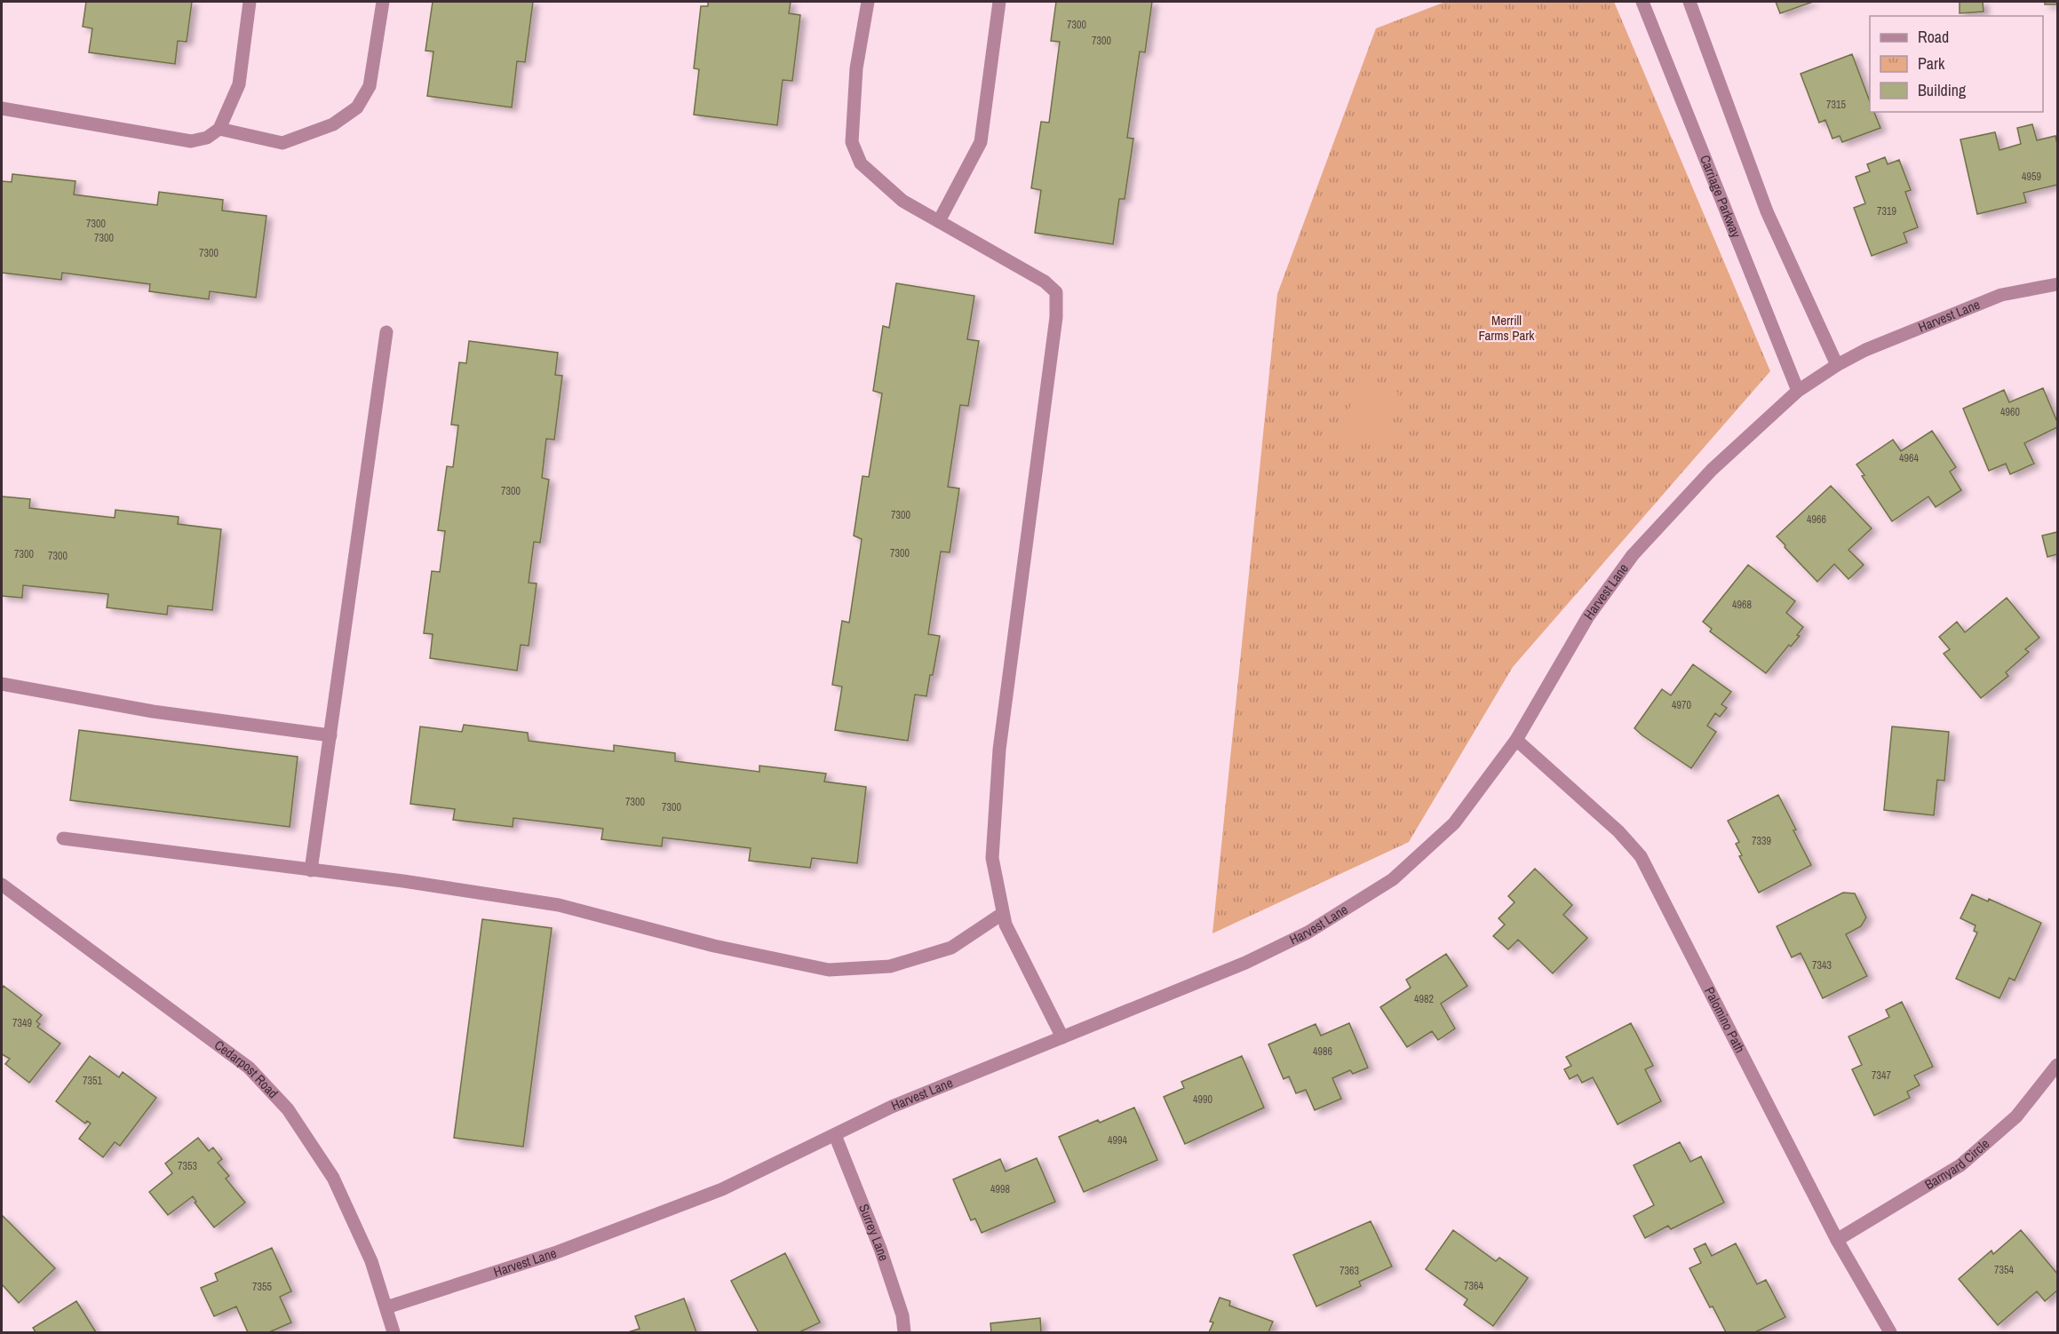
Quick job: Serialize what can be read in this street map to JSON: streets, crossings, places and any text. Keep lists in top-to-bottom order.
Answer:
{
  "streets": {
    "street": [
      "Carriage Parkway",
      "Harvest Lane",
      "Palomino Path",
      "Cedarpost Road",
      "Barnyard Circle",
      "Surrey Lane"
    ]
  },
  "crossings": [
    ["Carriage Parkway", "Harvest Lane"],
    ["Harvest Lane", "Palomino Path"],
    ["Harvest Lane", "Cedarpost Road"],
    ["Harvest Lane", "Surrey Lane"],
    ["Palomino Path", "Barnyard Circle"]
  ],
  "parks": ["Merrill Farms Park"],
  "house_numbers": [
    "7300",
    "7300",
    "7315",
    "4959",
    "7319",
    "7300",
    "7300",
    "7300",
    "4960",
    "4964",
    "7300",
    "7300",
    "4966",
    "7300",
    "7300",
    "7300",
    "4968",
    "4970",
    "7300",
    "7300",
    "7339",
    "7343",
    "4982",
    "7349",
    "4986",
    "7347",
    "7351",
    "4990",
    "4994",
    "7353",
    "4998",
    "7354",
    "7363",
    "7364",
    "7355"
  ],
  "legend": ["Road", "Park", "Building"]
}
